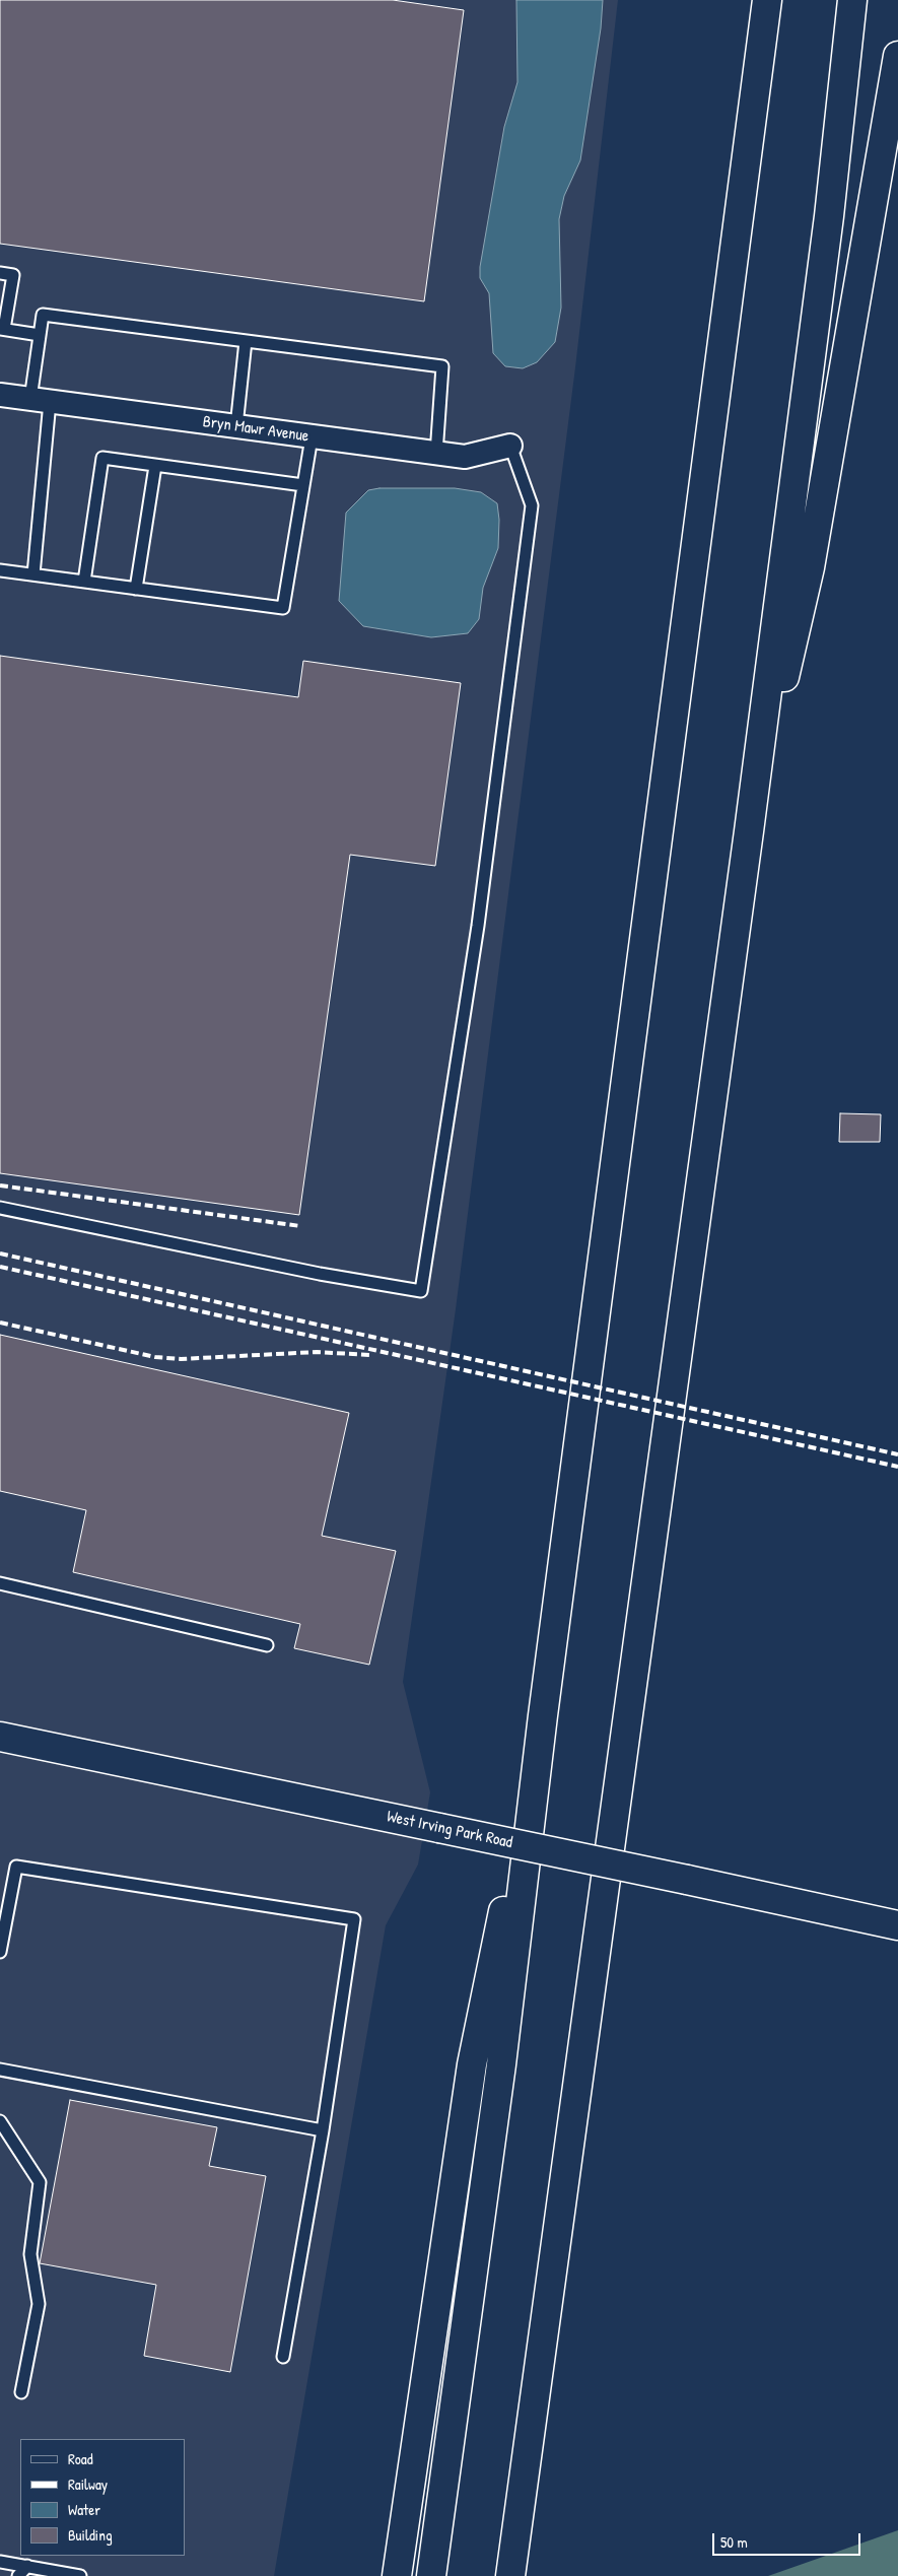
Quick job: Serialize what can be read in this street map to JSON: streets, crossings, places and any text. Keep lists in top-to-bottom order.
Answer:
{
  "streets": {
    "main road": ["West Irving Park Road"],
    "street": ["Bryn Mawr Avenue"]
  },
  "legend": [
    "Road",
    "Railway",
    "Water",
    "Building"
  ],
  "scale_bar": "50 m"
}
